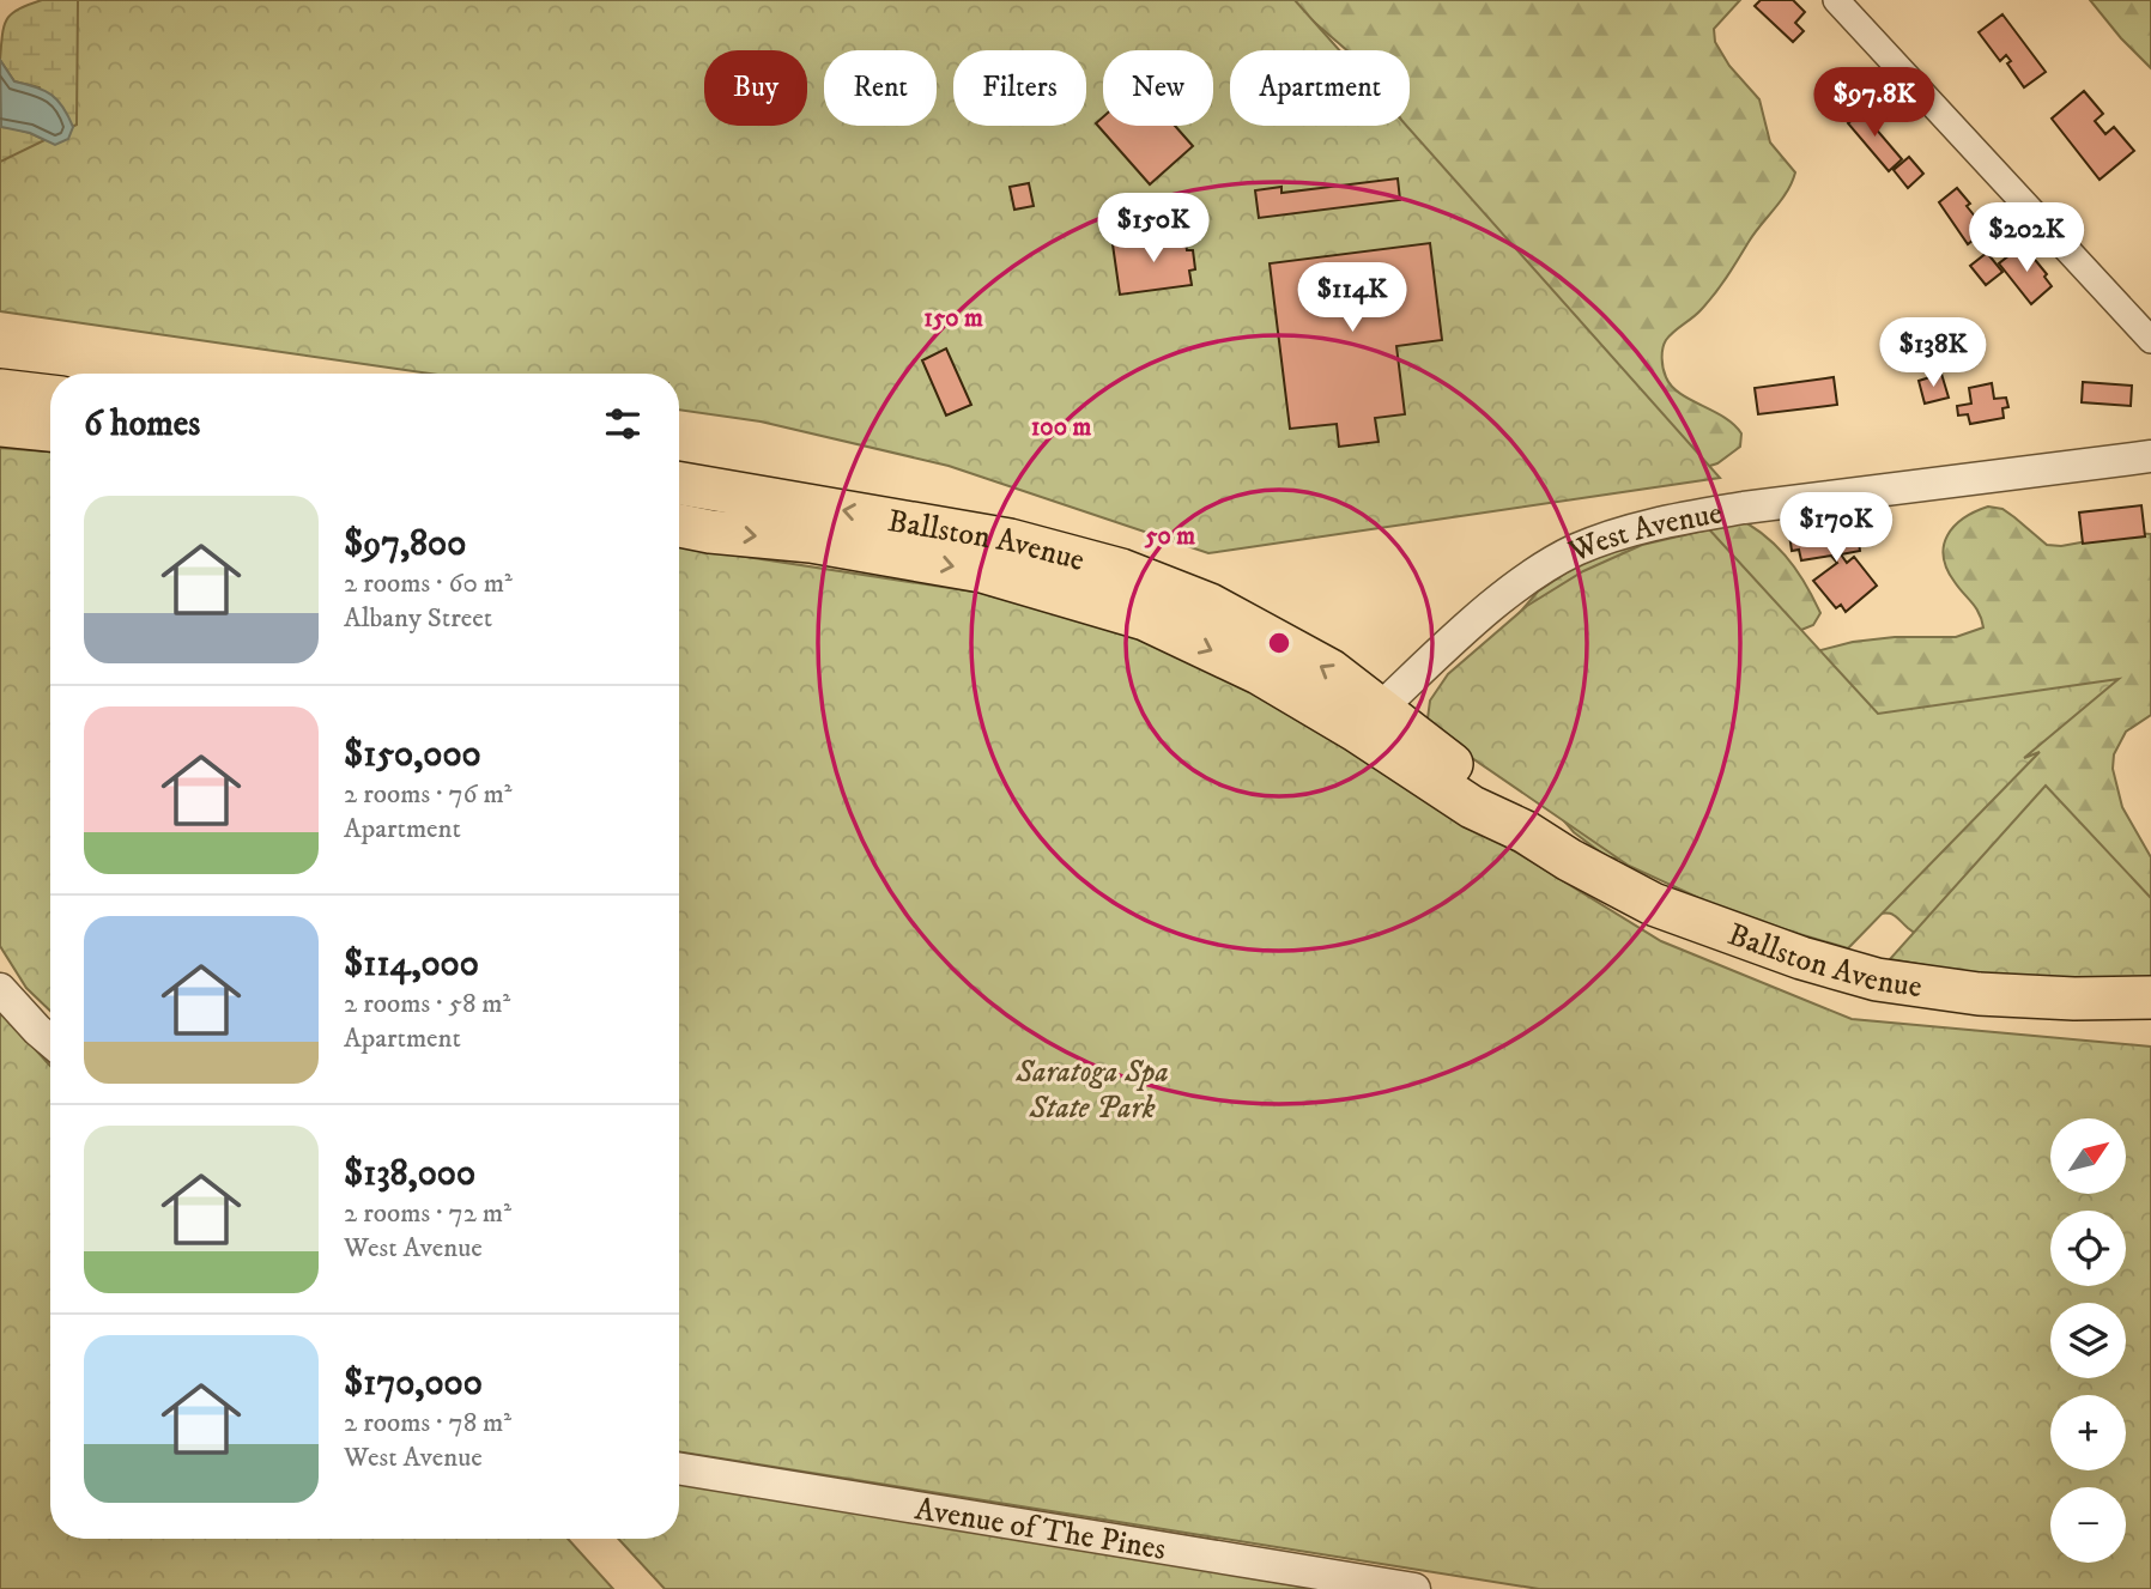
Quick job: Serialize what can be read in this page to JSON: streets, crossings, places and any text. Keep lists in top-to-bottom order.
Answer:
{
  "streets": {
    "highway": ["Ballston Avenue"],
    "street": ["West Avenue", "Avenue of The Pines"]
  },
  "crossings": [
    ["West Avenue", "Ballston Avenue"]
  ],
  "parks": ["Saratoga Spa State Park"],
  "north": "top right",
  "page": {
    "chip": [
      "Buy",
      "Rent",
      "Filters",
      "New",
      "Apartment"
    ],
    "price": [
      "$97.8K",
      "$150K",
      "$202K",
      "$114K",
      "$138K",
      "$170K"
    ],
    "heading": "6 homes",
    "list": [
      {
        "name": "$97,800",
        "note": "2 rooms · 60 m² · Albany Street"
      },
      {
        "name": "$150,000",
        "note": "2 rooms · 76 m² · Apartment"
      },
      {
        "name": "$114,000",
        "note": "2 rooms · 58 m² · Apartment"
      },
      {
        "name": "$138,000",
        "note": "2 rooms · 72 m² · West Avenue"
      },
      {
        "name": "$170,000",
        "note": "2 rooms · 78 m² · West Avenue"
      }
    ],
    "map_buttons": ["+", "−"]
  },
  "rings": ["150 m", "100 m", "50 m"]
}
